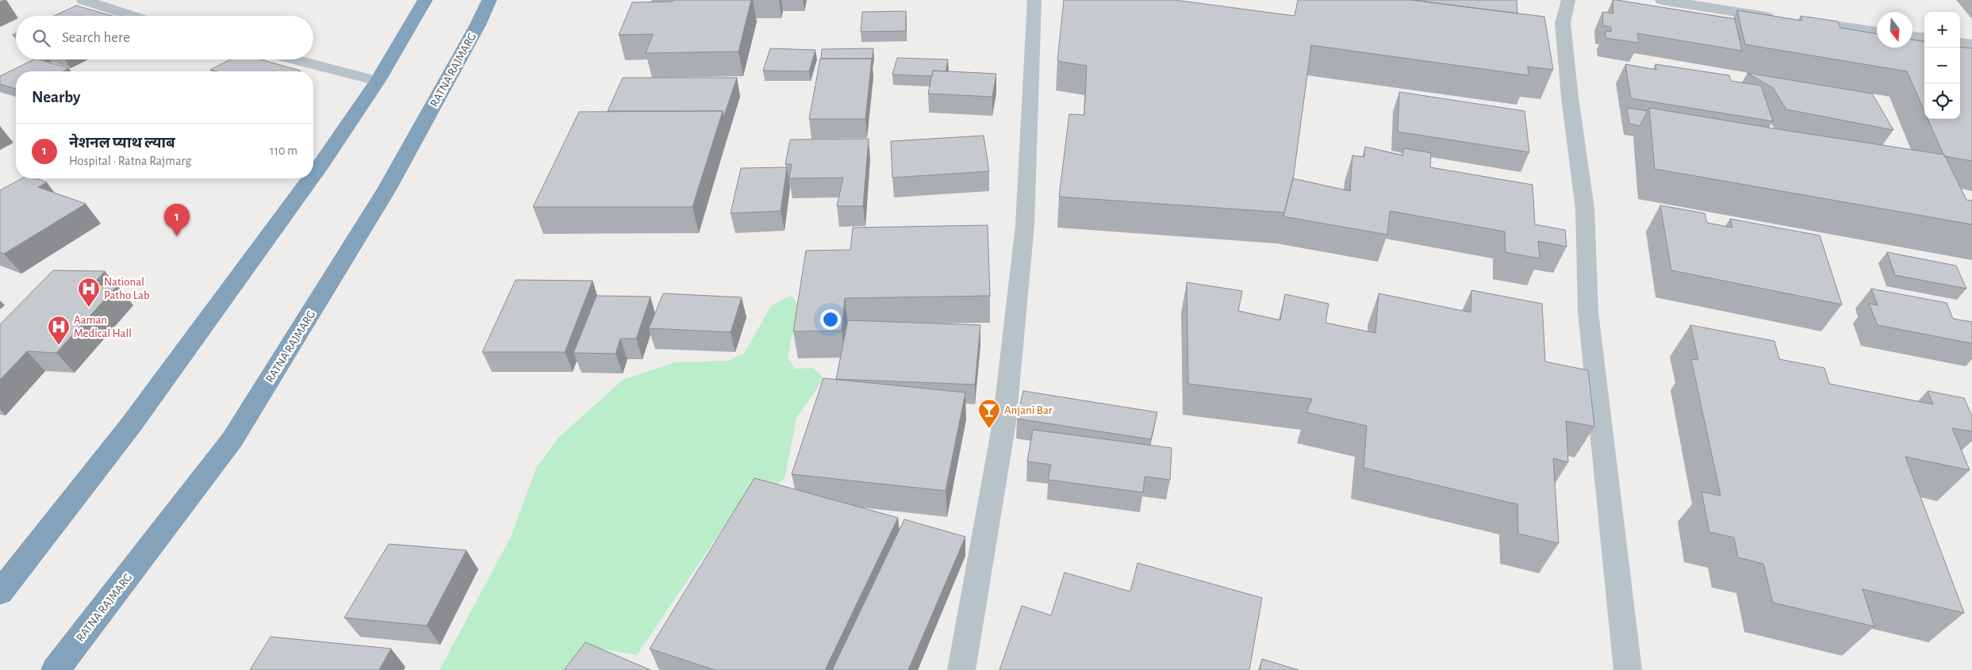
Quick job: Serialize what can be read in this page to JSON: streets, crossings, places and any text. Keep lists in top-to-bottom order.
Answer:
{
  "streets": {
    "highway": ["RATNA RAJMARG"]
  },
  "places": {
    "hospital": ["National Patho Lab", "Aaman Medical Hall"],
    "bar": ["Anjani Bar"]
  },
  "north": "bottom",
  "page": {
    "map_buttons": ["+", "−"],
    "search": "Search here",
    "heading": "Nearby",
    "list": [
      {
        "mark": "1",
        "name": "नेशनल प्याथ ल्याब",
        "note": "Hospital · Ratna Rajmarg",
        "value": "110 m"
      }
    ],
    "pins": "1"
  }
}
